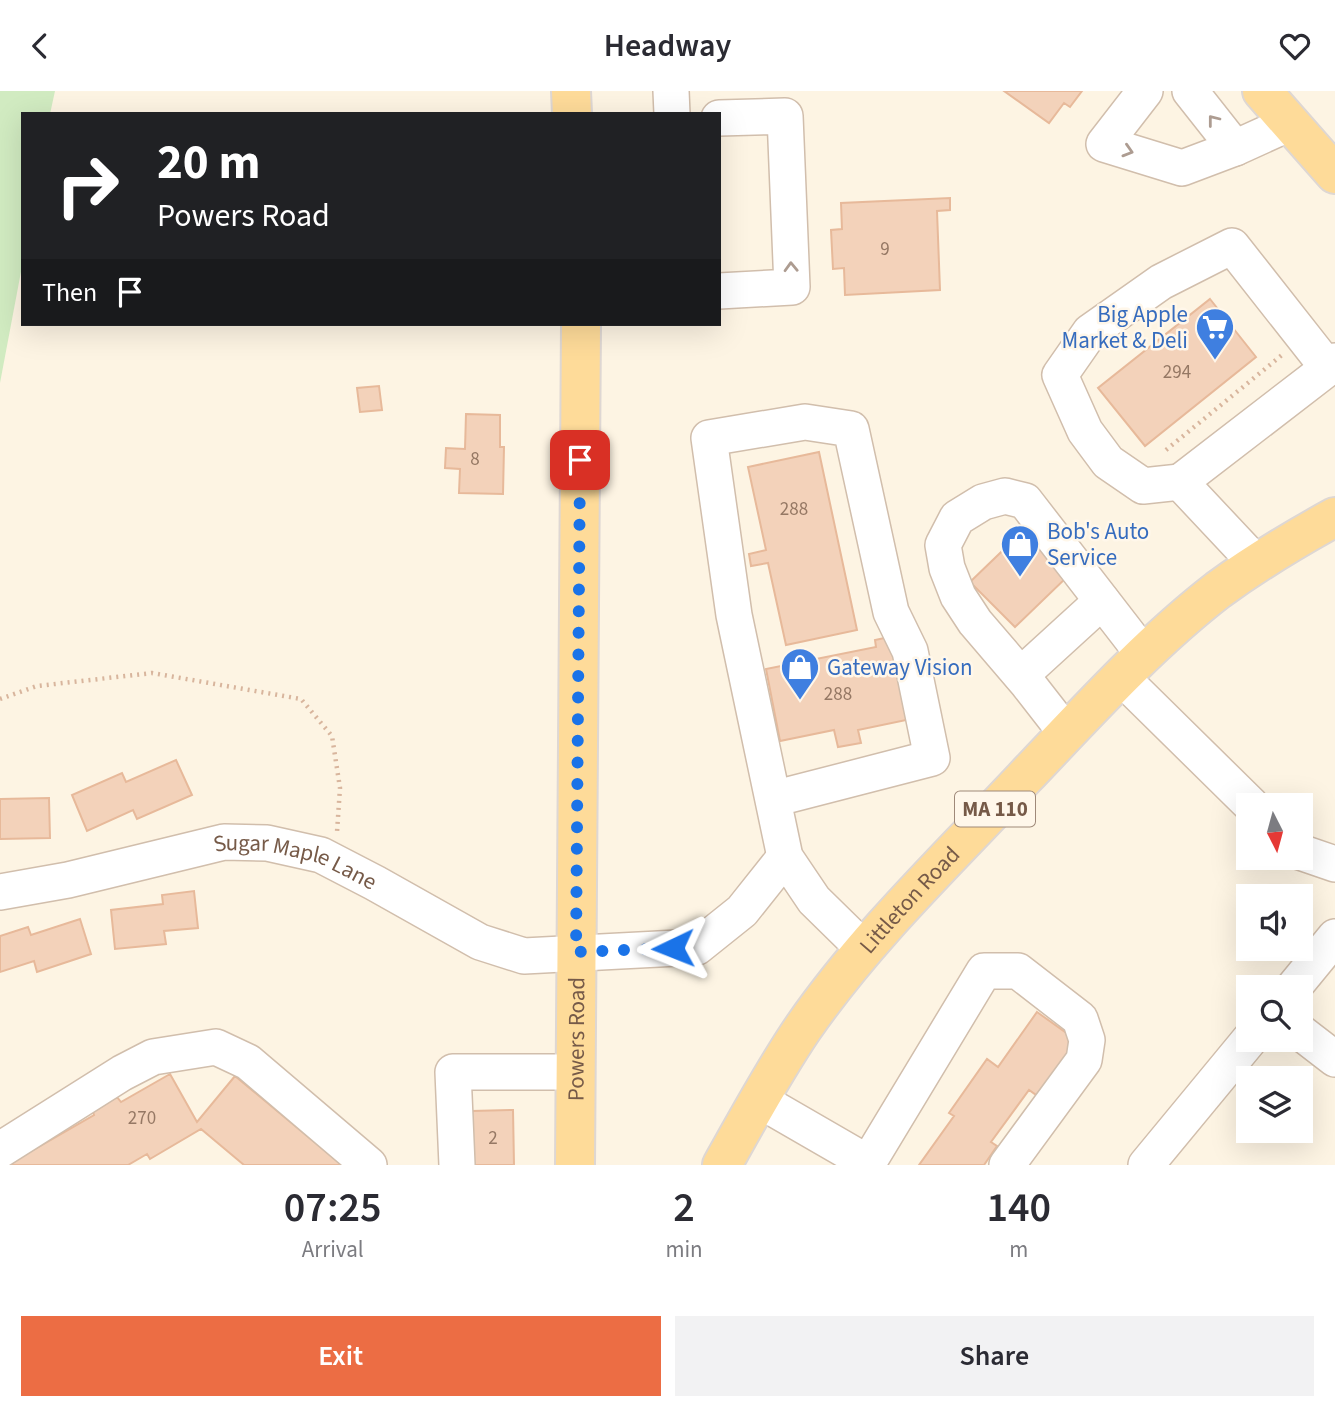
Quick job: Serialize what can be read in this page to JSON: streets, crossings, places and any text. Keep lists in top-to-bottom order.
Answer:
{
  "streets": {
    "main road": ["MA 110", "Littleton Road", "Powers Road"],
    "street": ["Sugar Maple Lane"]
  },
  "crossings": [
    ["Sugar Maple Lane", "Powers Road"]
  ],
  "places": {
    "supermarket": ["Big Apple Market & Deli"],
    "shop": ["Bob's Auto Service", "Gateway Vision"]
  },
  "house_numbers": [
    "9",
    "294",
    "8",
    "288",
    "288",
    "270",
    "2"
  ],
  "north": "bottom",
  "page": {
    "header": "Headway",
    "turn": ["20 m", "Powers Road"],
    "then": "Then",
    "eta": [
      "07:25",
      "Arrival",
      "2",
      "min",
      "140",
      "m"
    ],
    "buttons": ["Exit", "Share"]
  }
}
